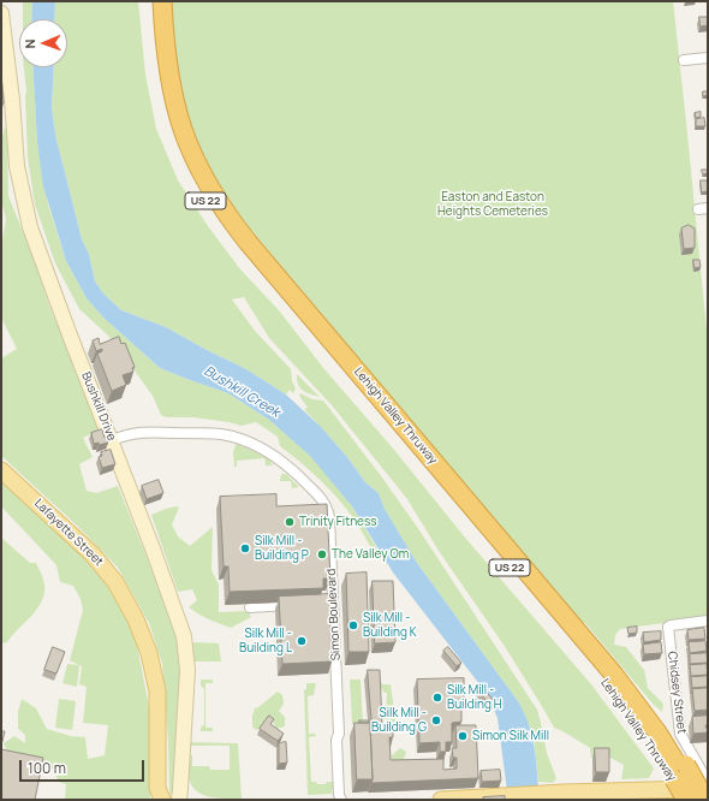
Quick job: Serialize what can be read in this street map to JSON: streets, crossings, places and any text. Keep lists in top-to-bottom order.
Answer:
{
  "streets": {
    "highway": ["US 22", "Lehigh Valley Thruway"],
    "main road": ["Lafayette Street"],
    "street": ["Bushkill Drive", "Simon Boulevard", "Chidsey Street"]
  },
  "crossings": [
    ["Bushkill Drive", "Simon Boulevard"]
  ],
  "water": ["Bushkill Creek"],
  "parks": ["Easton and Easton Heights Cemeteries"],
  "places": [
    "Trinity Fitness",
    "Silk Mill - Building P",
    "The Valley Om",
    "Silk Mill - Building K",
    "Silk Mill - Building L",
    "Silk Mill - Building H",
    "Silk Mill - Building G",
    "Simon Silk Mill"
  ],
  "scale_bar": "100 m",
  "north": "left"
}
